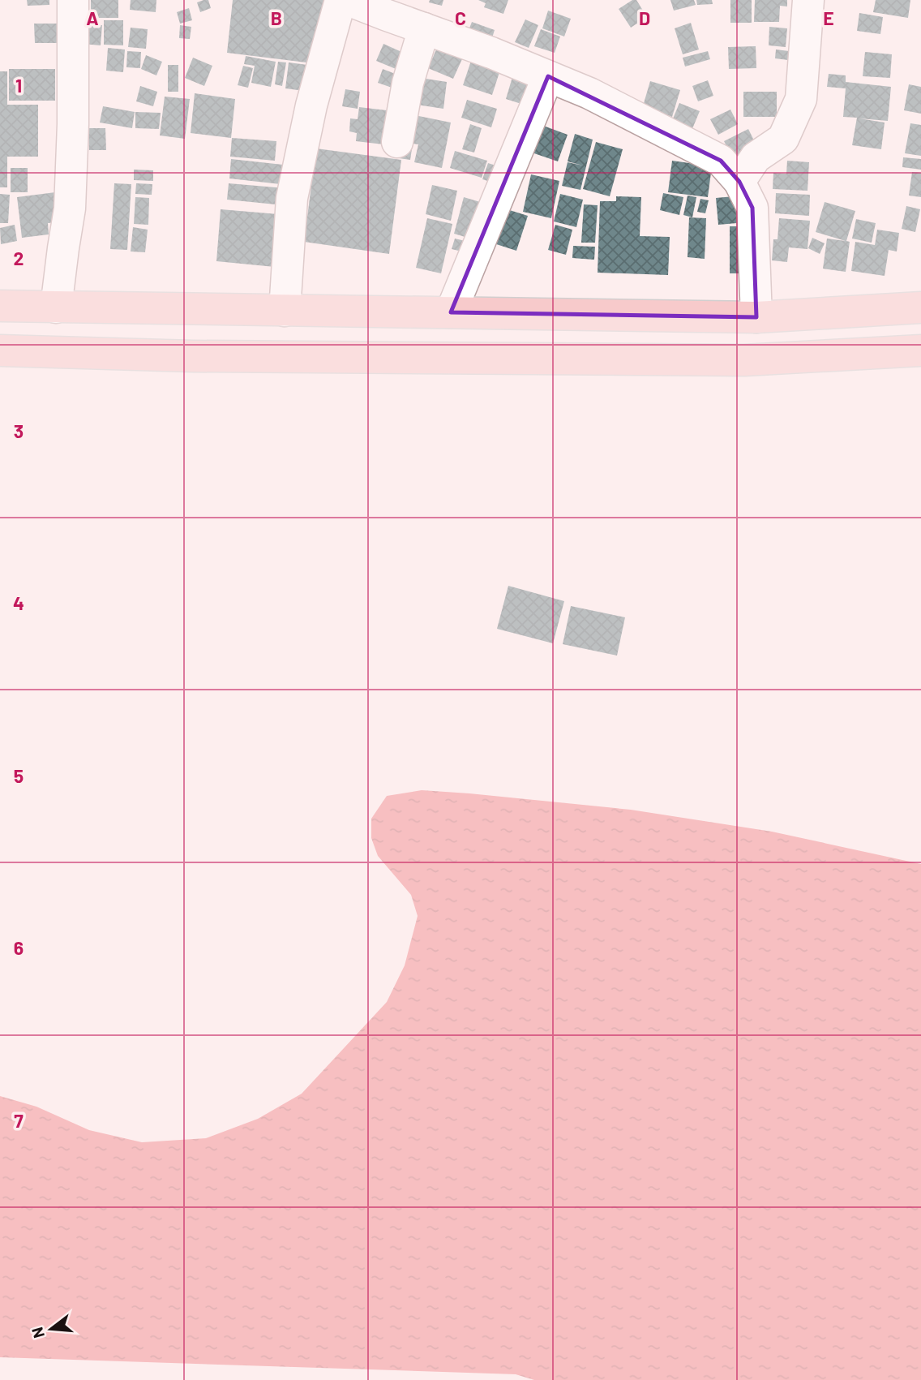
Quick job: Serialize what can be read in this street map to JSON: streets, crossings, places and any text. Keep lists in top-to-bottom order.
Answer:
{
  "north": "left",
  "grid": {
    "columns": [
      "A",
      "B",
      "C",
      "D",
      "E"
    ],
    "rows": [
      "1",
      "2",
      "3",
      "4",
      "5",
      "6",
      "7"
    ]
  }
}
